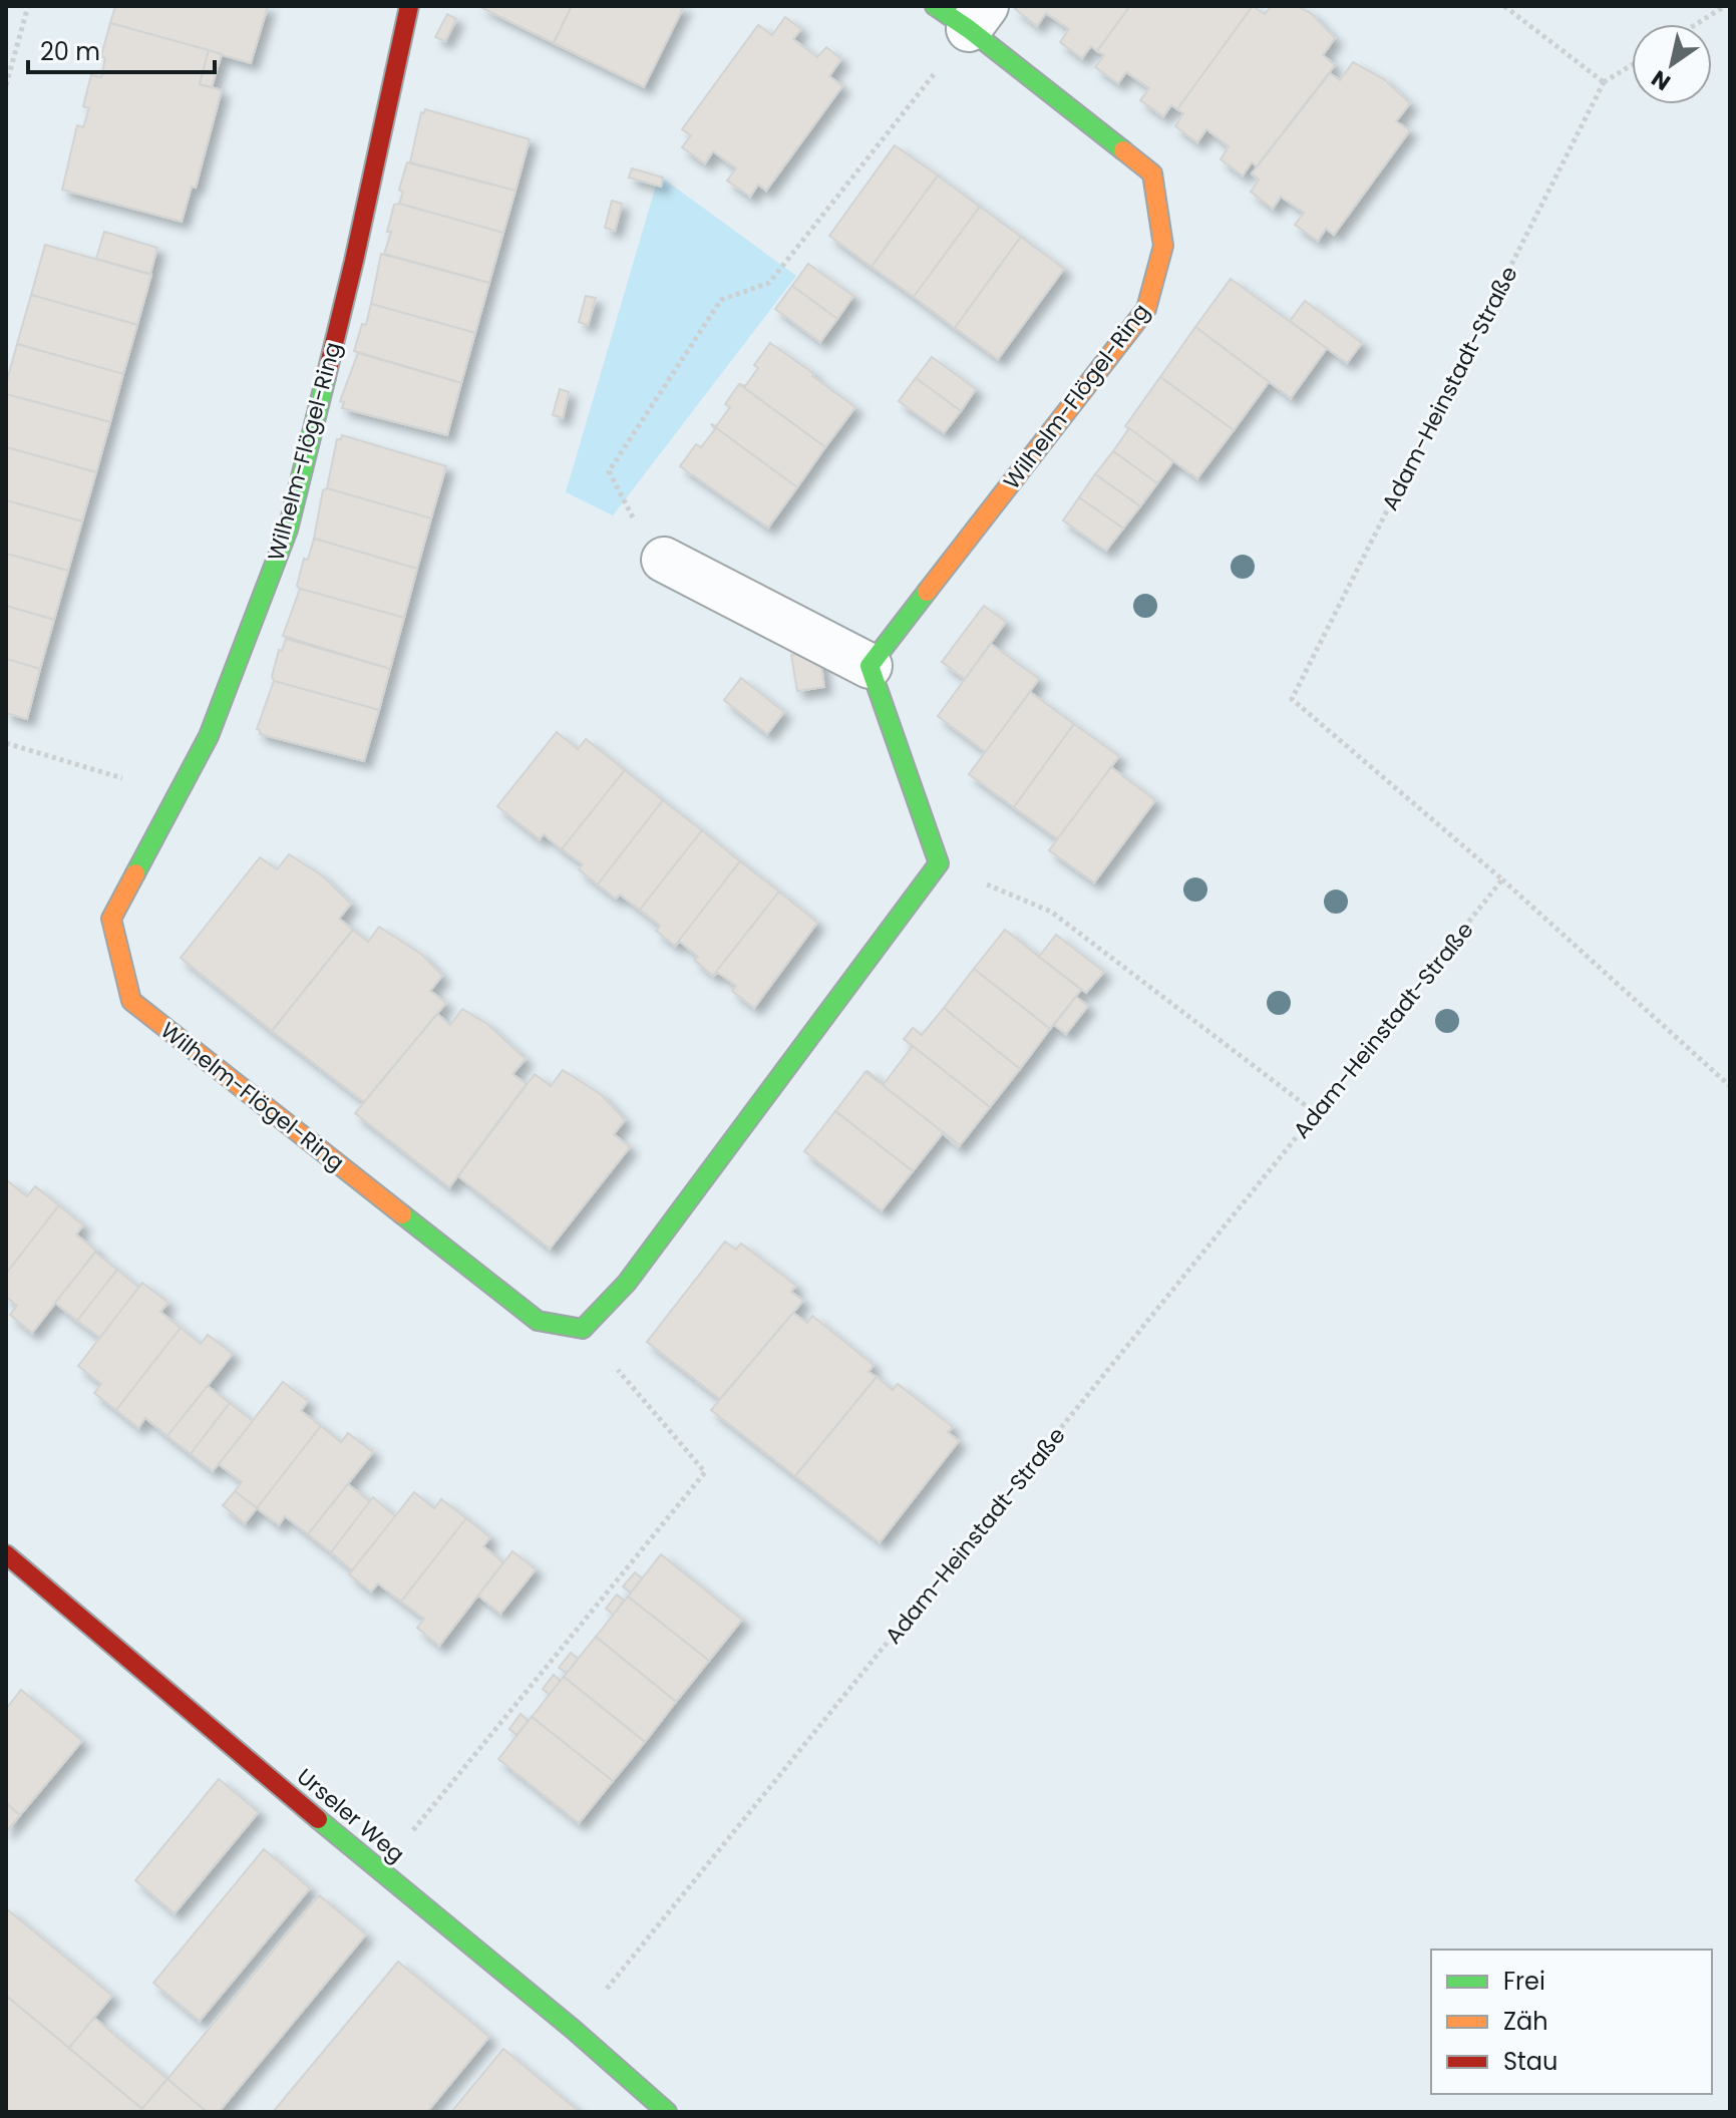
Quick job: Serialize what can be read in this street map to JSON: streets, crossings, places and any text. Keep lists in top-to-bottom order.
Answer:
{
  "streets": {
    "street": ["Wilhelm-Flögel-Ring", "Urseler Weg"],
    "path": ["Adam-Heinstadt-Straße"]
  },
  "crossings": [
    ["Adam-Heinstadt-Straße", "Urseler Weg"]
  ],
  "legend": ["Frei", "Zäh", "Stau"],
  "scale_bar": "20 m",
  "north": "bottom left"
}
